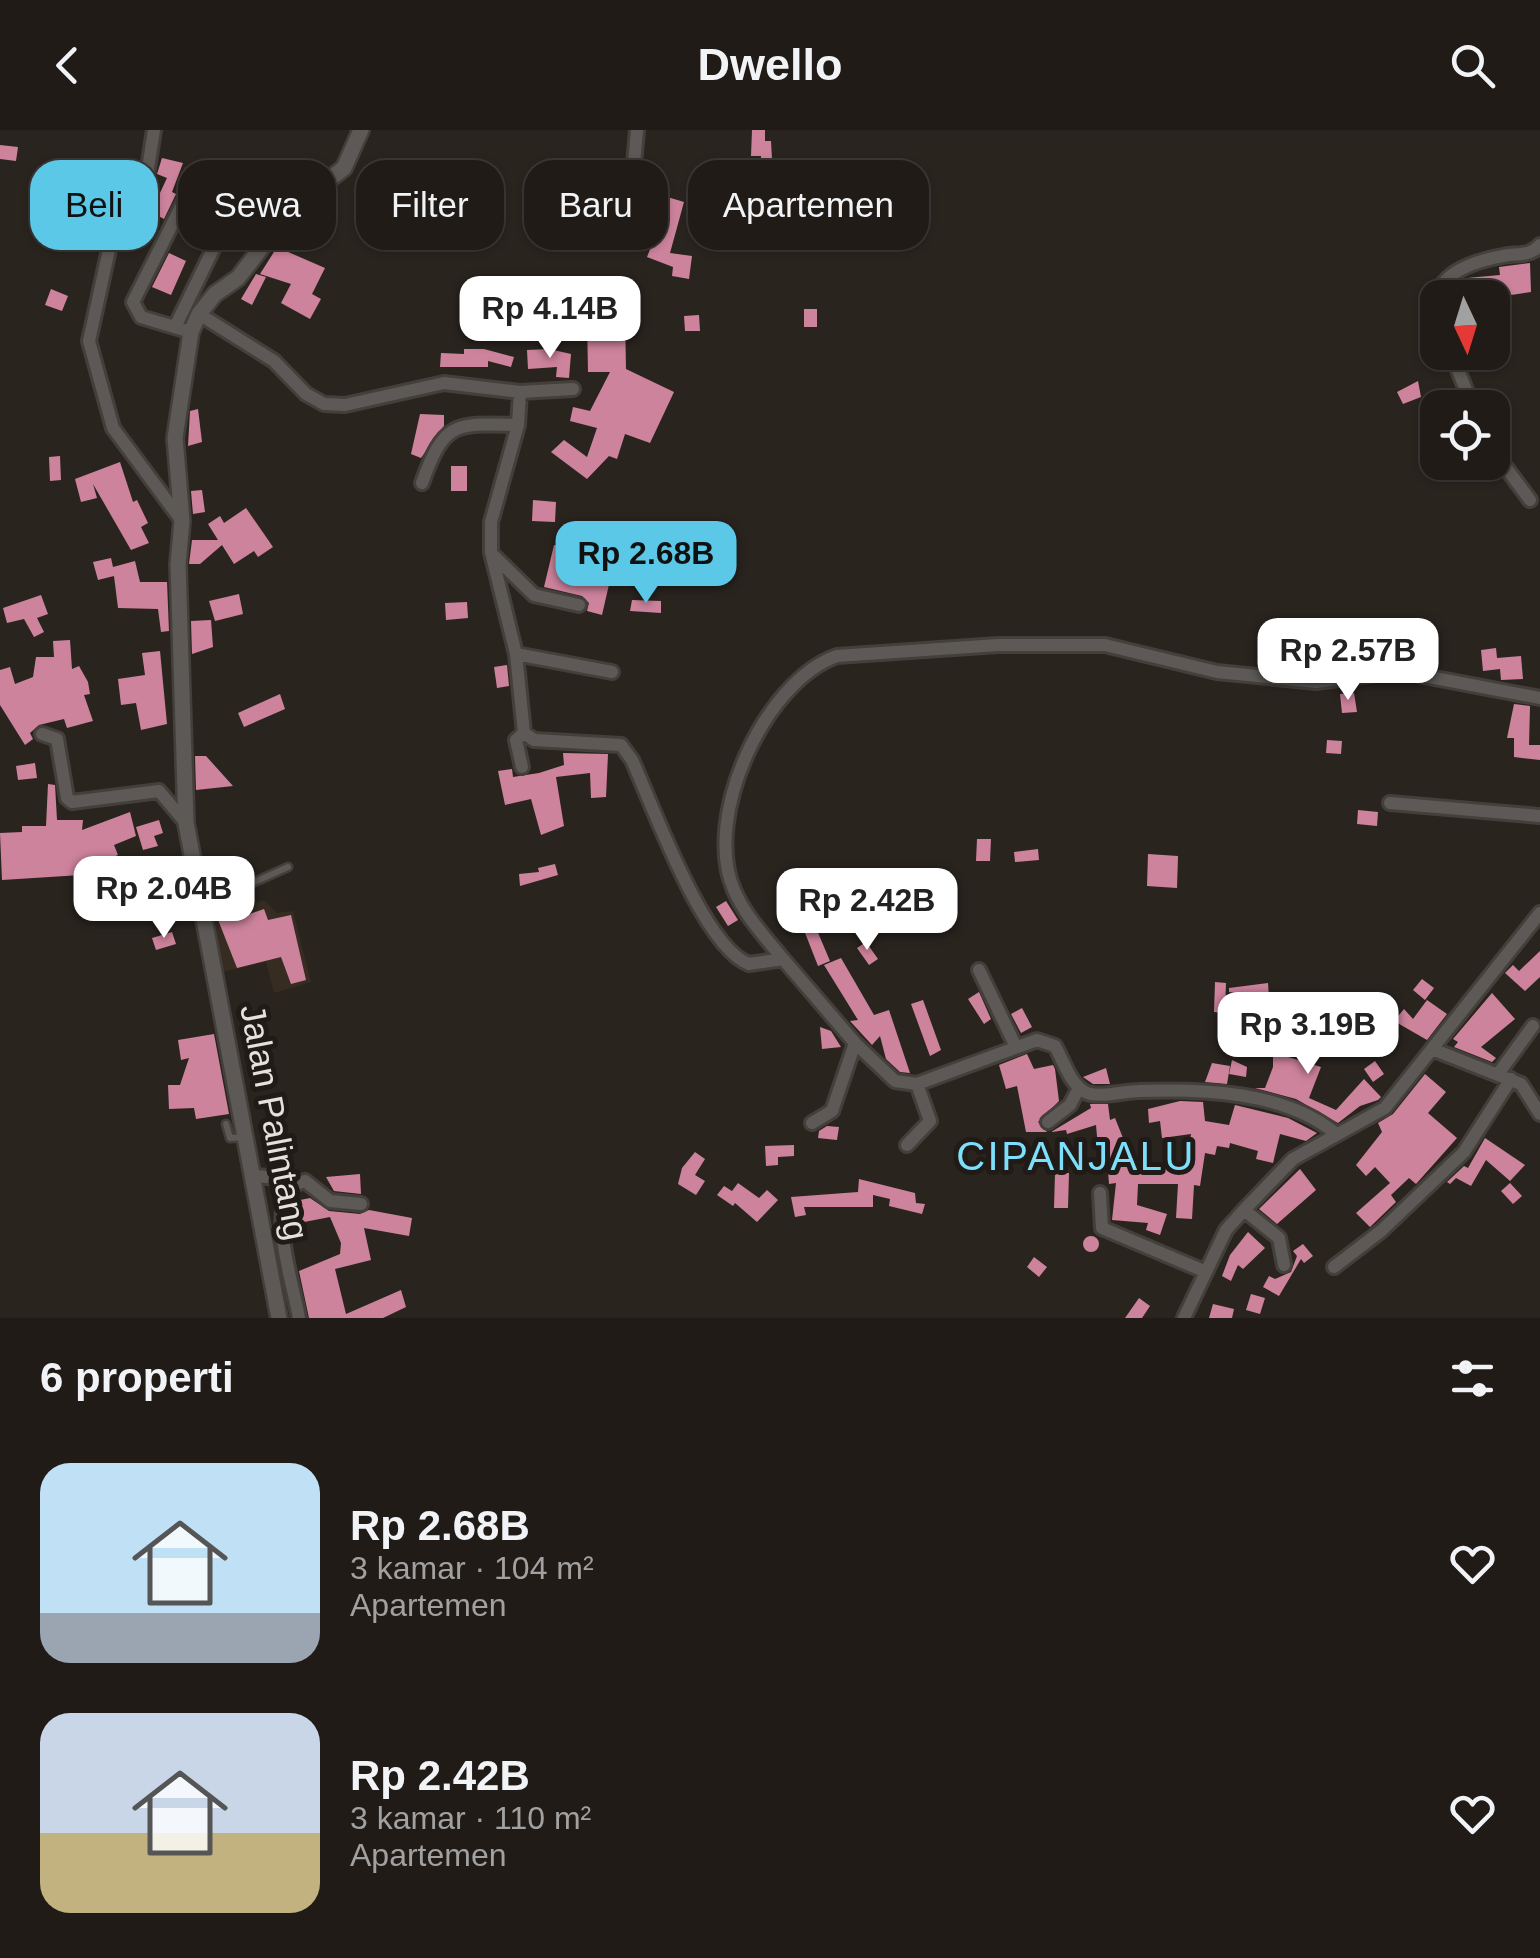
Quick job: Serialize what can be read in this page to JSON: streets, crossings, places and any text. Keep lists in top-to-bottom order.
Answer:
{
  "streets": {
    "street": ["Jalan Palintang"]
  },
  "districts": ["CIPANJALU"],
  "north": "bottom",
  "page": {
    "header": "Dwello",
    "chip": [
      "Beli",
      "Sewa",
      "Filter",
      "Baru",
      "Apartemen"
    ],
    "price": [
      "Rp 4.14B",
      "Rp 2.68B",
      "Rp 2.57B",
      "Rp 2.04B",
      "Rp 2.42B",
      "Rp 3.19B"
    ],
    "heading": "6 properti",
    "list": [
      {
        "name": "Rp 2.68B",
        "note": "3 kamar · 104 m² · Apartemen"
      },
      {
        "name": "Rp 2.42B",
        "note": "3 kamar · 110 m² · Apartemen"
      }
    ]
  }
}
